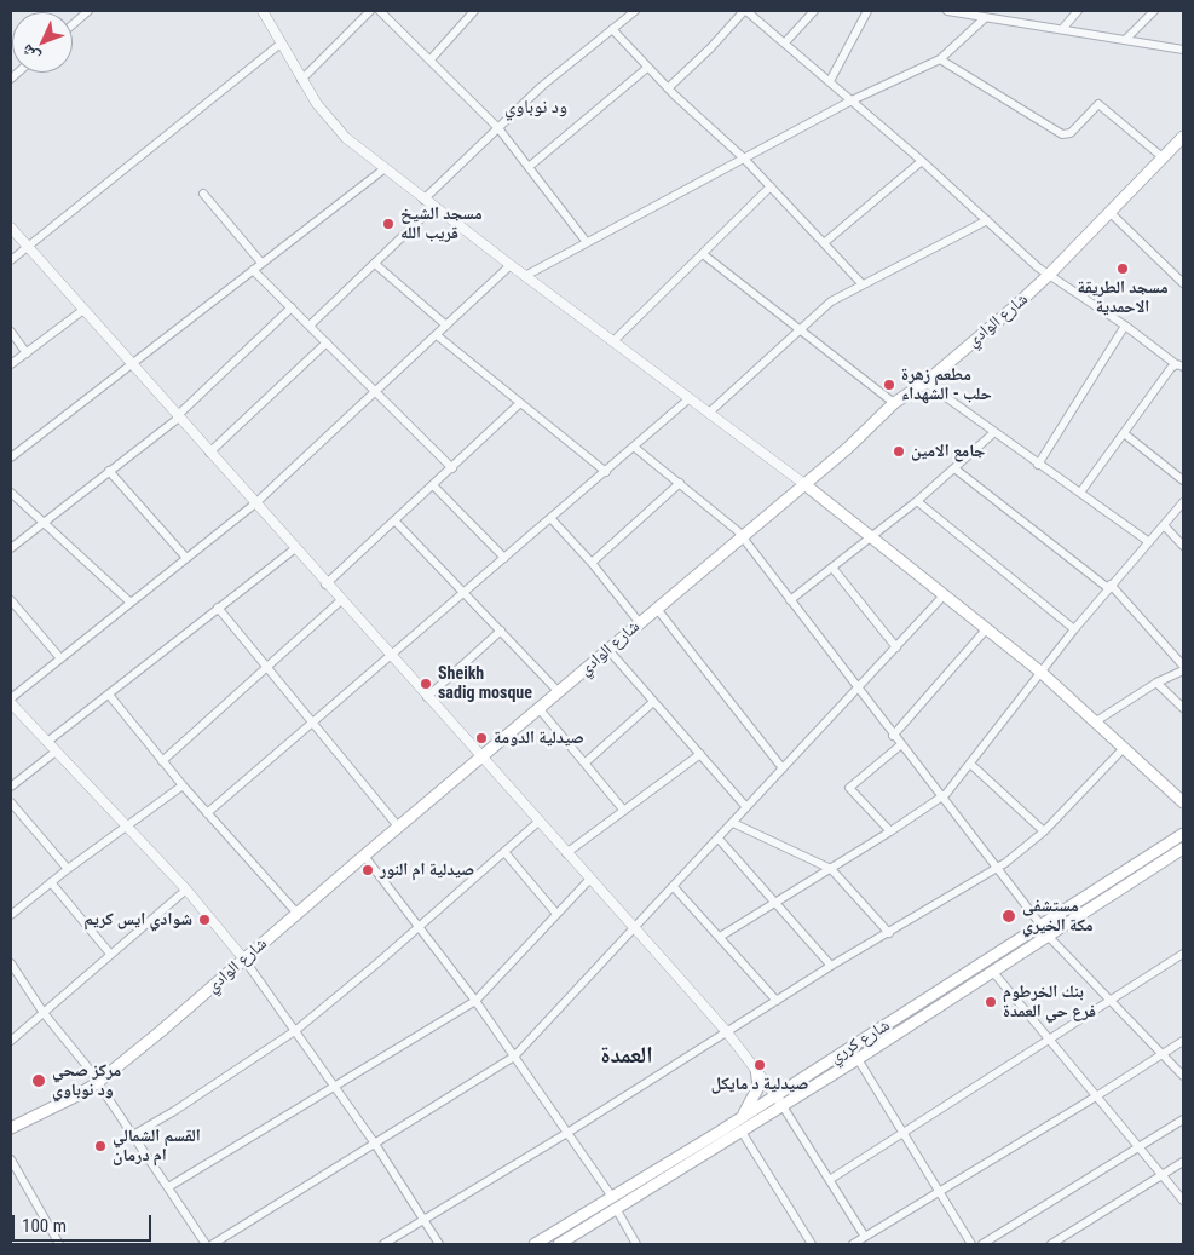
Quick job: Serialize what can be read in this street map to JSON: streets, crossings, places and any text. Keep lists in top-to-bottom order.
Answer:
{
  "streets": {
    "main road": ["شارع الوادي", "شارع كرري"]
  },
  "districts": ["ود نوباوي", "العمدة"],
  "places": [
    "مسجد الشيخ قريب الله",
    "مسجد الطريقة الاحمدية",
    "مطعم زهرة حلب - الشهداء",
    "جامع الامين",
    "Sheikh sadig mosque",
    "صيدلية الدومة",
    "صيدلية ام النور",
    "مستشفى مكة الخيري",
    "شوادي ايس كريم",
    "بنك الخرطوم فرع حي العمدة",
    "صيدلية د مايكل",
    "مركز صحي ود نوباوي",
    "القسم الشمالي ام درمان"
  ],
  "scale_bar": "100 m",
  "north": "bottom left"
}
